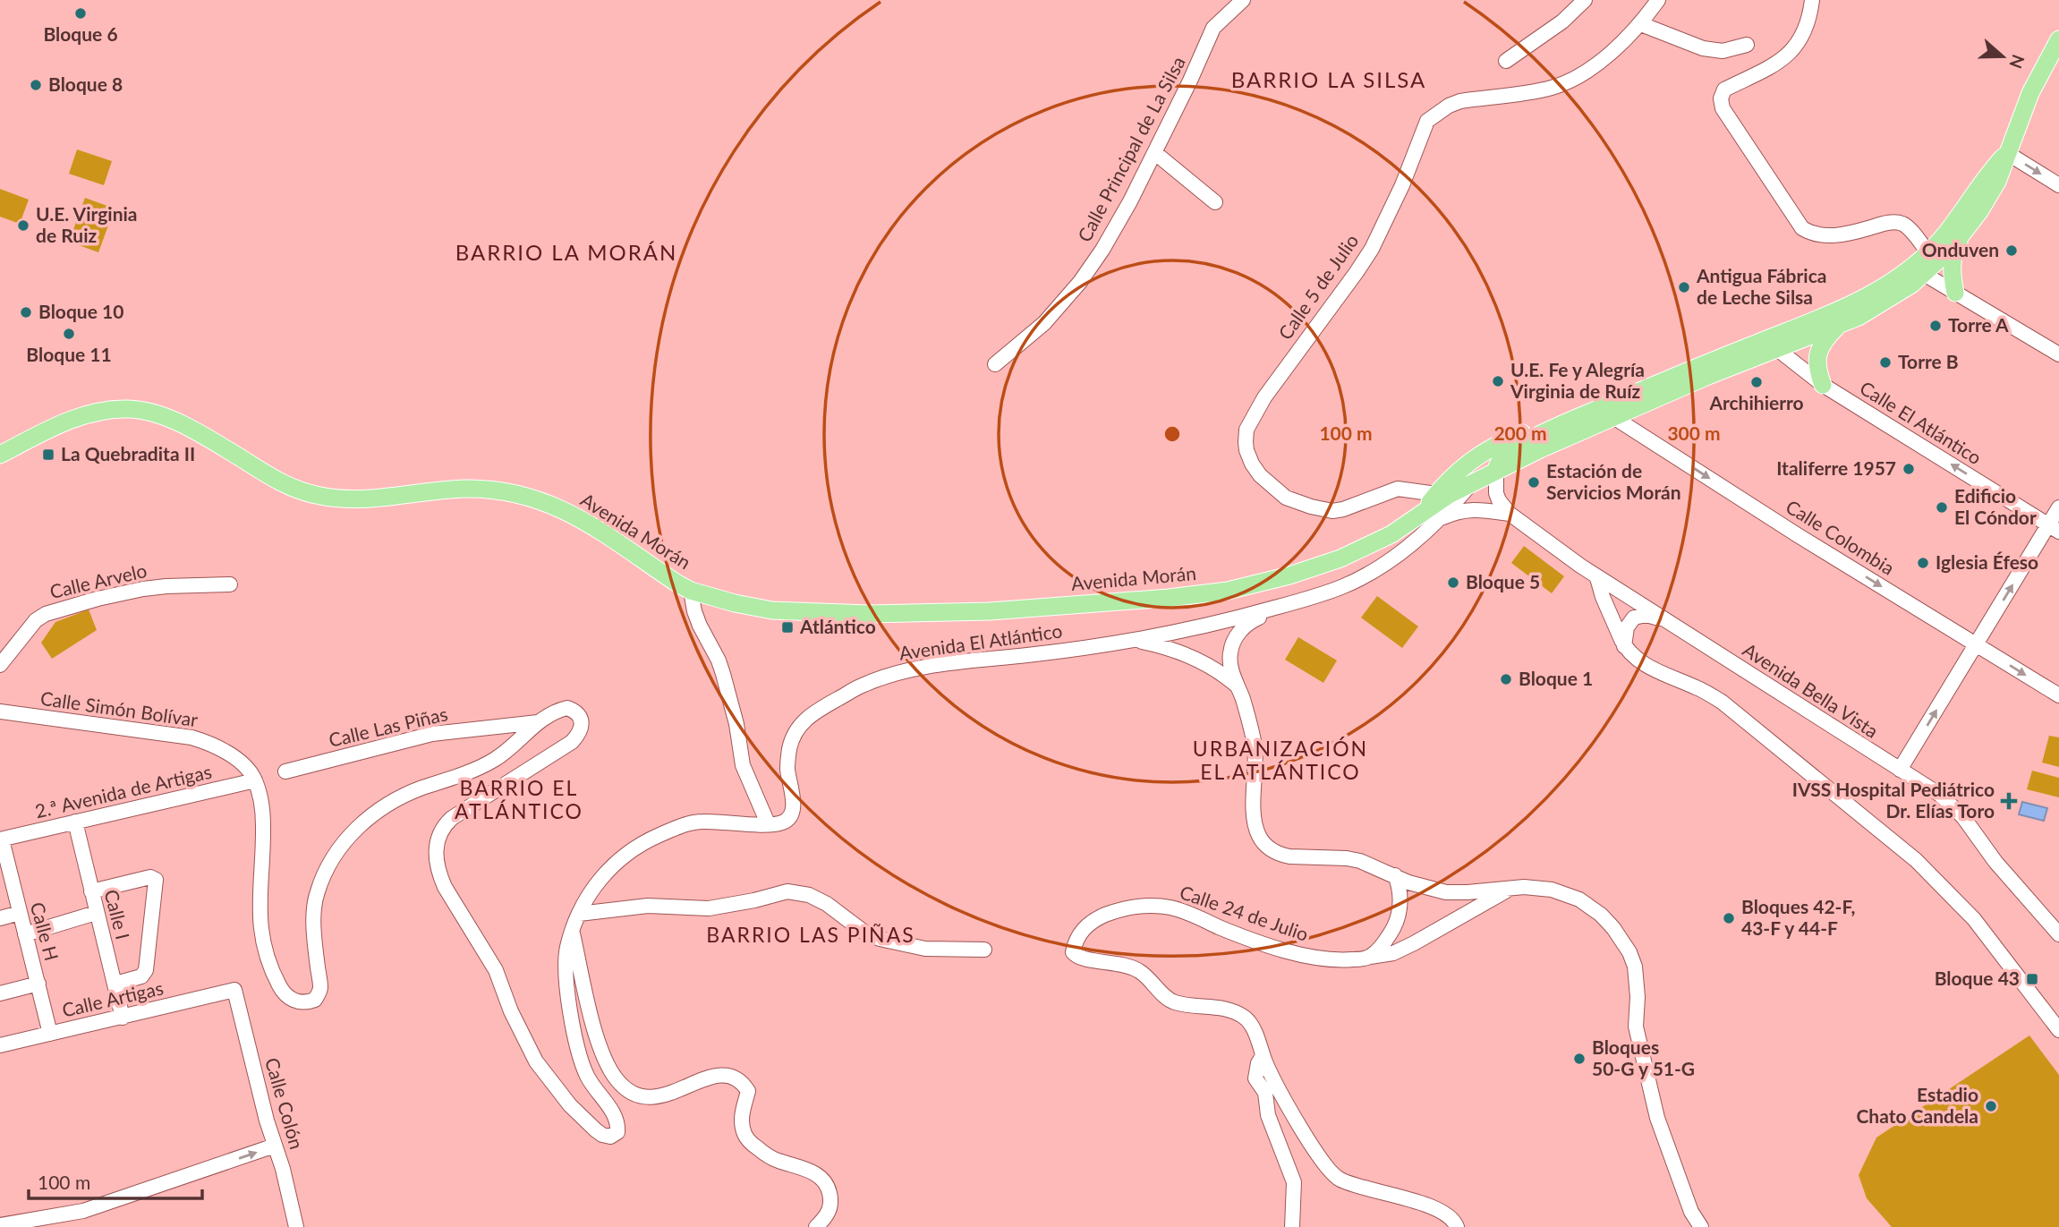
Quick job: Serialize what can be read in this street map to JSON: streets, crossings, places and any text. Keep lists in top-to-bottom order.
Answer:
{
  "streets": {
    "main road": ["Avenida Morán"],
    "street": [
      "Calle Principal de La Silsa",
      "Calle 5 de Julio",
      "Calle El Atlántico",
      "Calle Colombia",
      "Calle Arvelo",
      "Avenida El Atlántico",
      "Avenida Bella Vista",
      "Calle Simón Bolívar",
      "Calle Las Piñas",
      "2.ª Avenida de Artigas",
      "Calle 24 de Julio",
      "Calle I",
      "Calle H",
      "Calle Artigas",
      "Calle Colón"
    ]
  },
  "crossings": [
    ["Calle 5 de Julio", "Avenida Morán"],
    ["Avenida Morán", "Calle Colombia"],
    ["Avenida Morán", "Avenida El Atlántico"],
    ["Avenida Morán", "Avenida Bella Vista"],
    ["Avenida El Atlántico", "Avenida Bella Vista"],
    ["Avenida El Atlántico", "Calle Simón Bolívar"],
    ["Avenida El Atlántico", "Calle Las Piñas"],
    ["Avenida El Atlántico", "2.ª Avenida de Artigas"],
    ["Calle Simón Bolívar", "2.ª Avenida de Artigas"],
    ["2.ª Avenida de Artigas", "Calle I"],
    ["2.ª Avenida de Artigas", "Calle H"],
    ["Calle I", "Calle Artigas"],
    ["Calle H", "Calle Artigas"],
    ["Calle Artigas", "Calle Colón"]
  ],
  "one_way": ["Calle El Atlántico", "Calle Colombia"],
  "districts": [
    "BARRIO LA SILSA",
    "BARRIO LA MORÁN",
    "URBANIZACIÓN EL ATLÁNTICO",
    "BARRIO EL ATLÁNTICO",
    "BARRIO LAS PIÑAS"
  ],
  "places": {
    "other": [
      "Bloque 6",
      "Bloque 8",
      "U.E. Virginia de Ruiz",
      "Onduven",
      "Antigua Fábrica de Leche Silsa",
      "Bloque 10",
      "Torre A",
      "Bloque 11",
      "Torre B",
      "U.E. Fe y Alegría Virginia de Ruíz",
      "Archihierro",
      "Italiferre 1957",
      "Estación de Servicios Morán",
      "Edificio El Cóndor",
      "Iglesia Éfeso",
      "Bloque 5",
      "Bloque 1",
      "Bloques 42-F, 43-F y 44-F",
      "Bloques 50-G y 51-G",
      "Estadio Chato Candela"
    ],
    "transit": ["La Quebradita II", "Atlántico", "Bloque 43"],
    "health": ["IVSS Hospital Pediátrico Dr. Elías Toro"]
  },
  "scale_bar": "100 m",
  "north": "right",
  "rings": ["100 m", "200 m", "300 m"]
}
